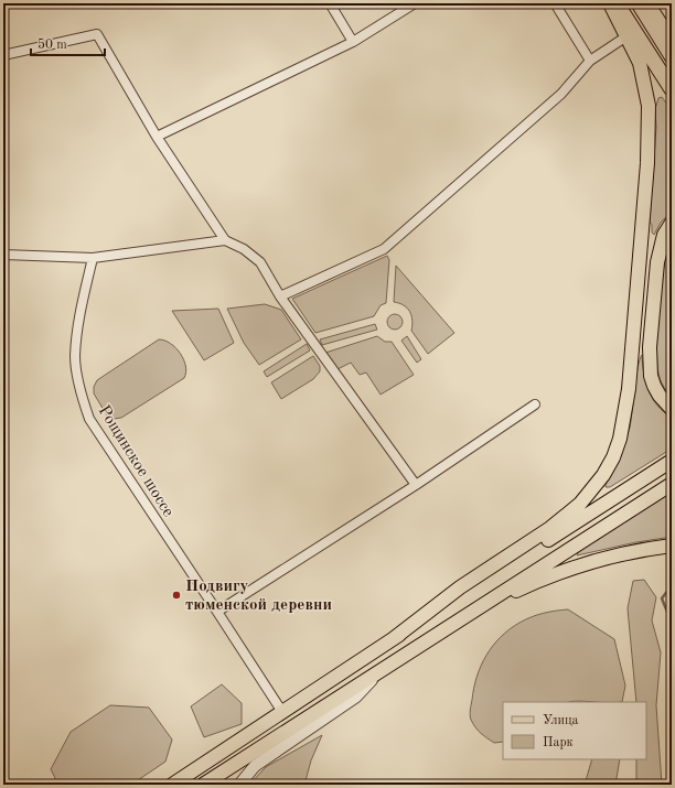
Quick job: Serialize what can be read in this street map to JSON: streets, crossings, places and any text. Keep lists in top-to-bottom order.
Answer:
{
  "streets": {
    "street": ["Рощинское шоссе"]
  },
  "places": ["Подвигу тюменской деревни"],
  "legend": ["Улица", "Парк"],
  "scale_bar": "50 m"
}
